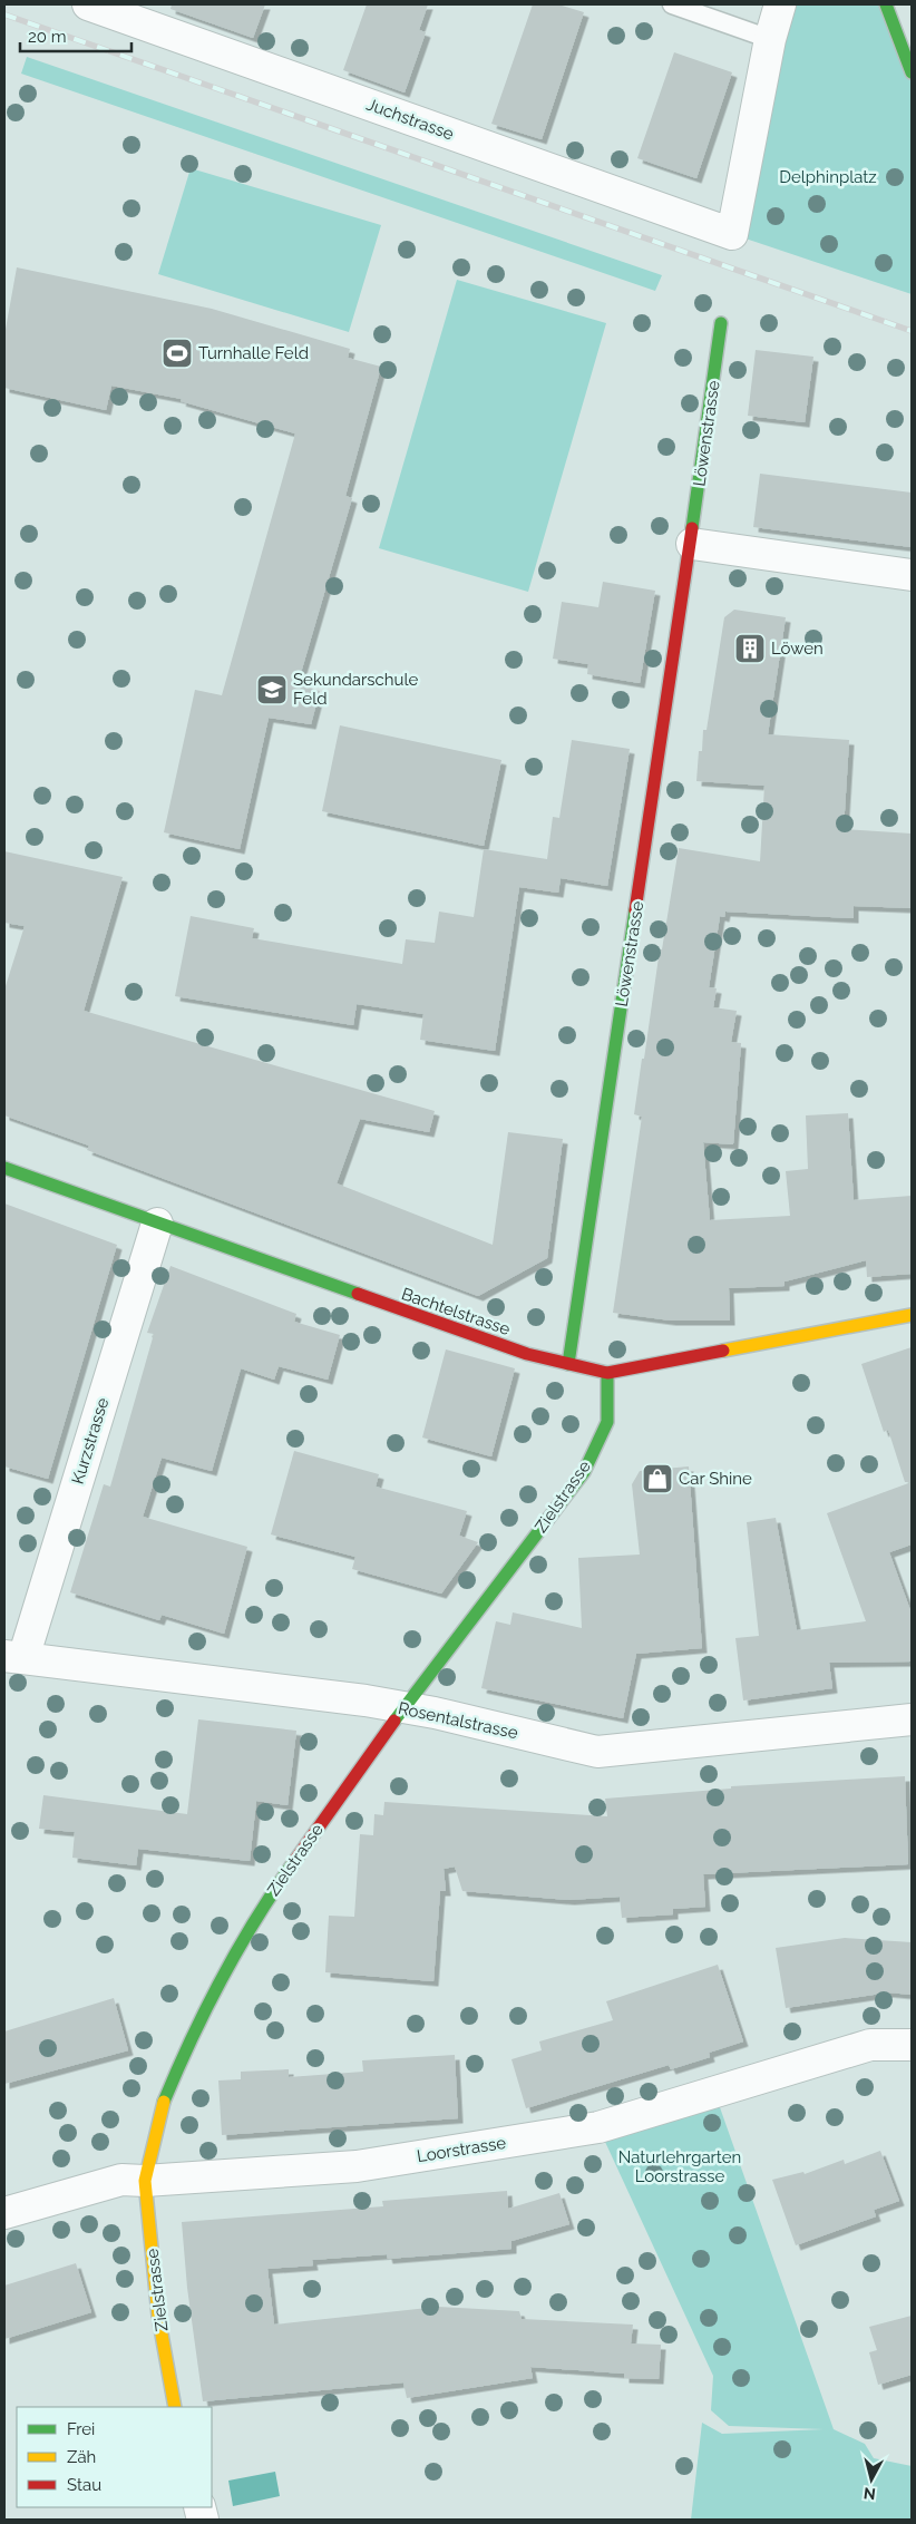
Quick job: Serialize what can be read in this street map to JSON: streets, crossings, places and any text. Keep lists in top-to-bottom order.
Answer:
{
  "streets": {
    "street": [
      "Juchstrasse",
      "Löwenstrasse",
      "Bachtelstrasse",
      "Kurzstrasse",
      "Zielstrasse",
      "Rosentalstrasse",
      "Loorstrasse"
    ]
  },
  "crossings": [
    ["Löwenstrasse", "Bachtelstrasse"],
    ["Bachtelstrasse", "Kurzstrasse"],
    ["Bachtelstrasse", "Zielstrasse"],
    ["Kurzstrasse", "Rosentalstrasse"],
    ["Zielstrasse", "Rosentalstrasse"],
    ["Zielstrasse", "Loorstrasse"]
  ],
  "parks": ["Delphinplatz", "Naturlehrgarten Loorstrasse"],
  "places": {
    "sports": ["Turnhalle Feld"],
    "building": ["Löwen"],
    "school or university": ["Sekundarschule Feld"],
    "shop": ["Car Shine"]
  },
  "legend": ["Frei", "Zäh", "Stau"],
  "scale_bar": "20 m",
  "north": "bottom"
}
